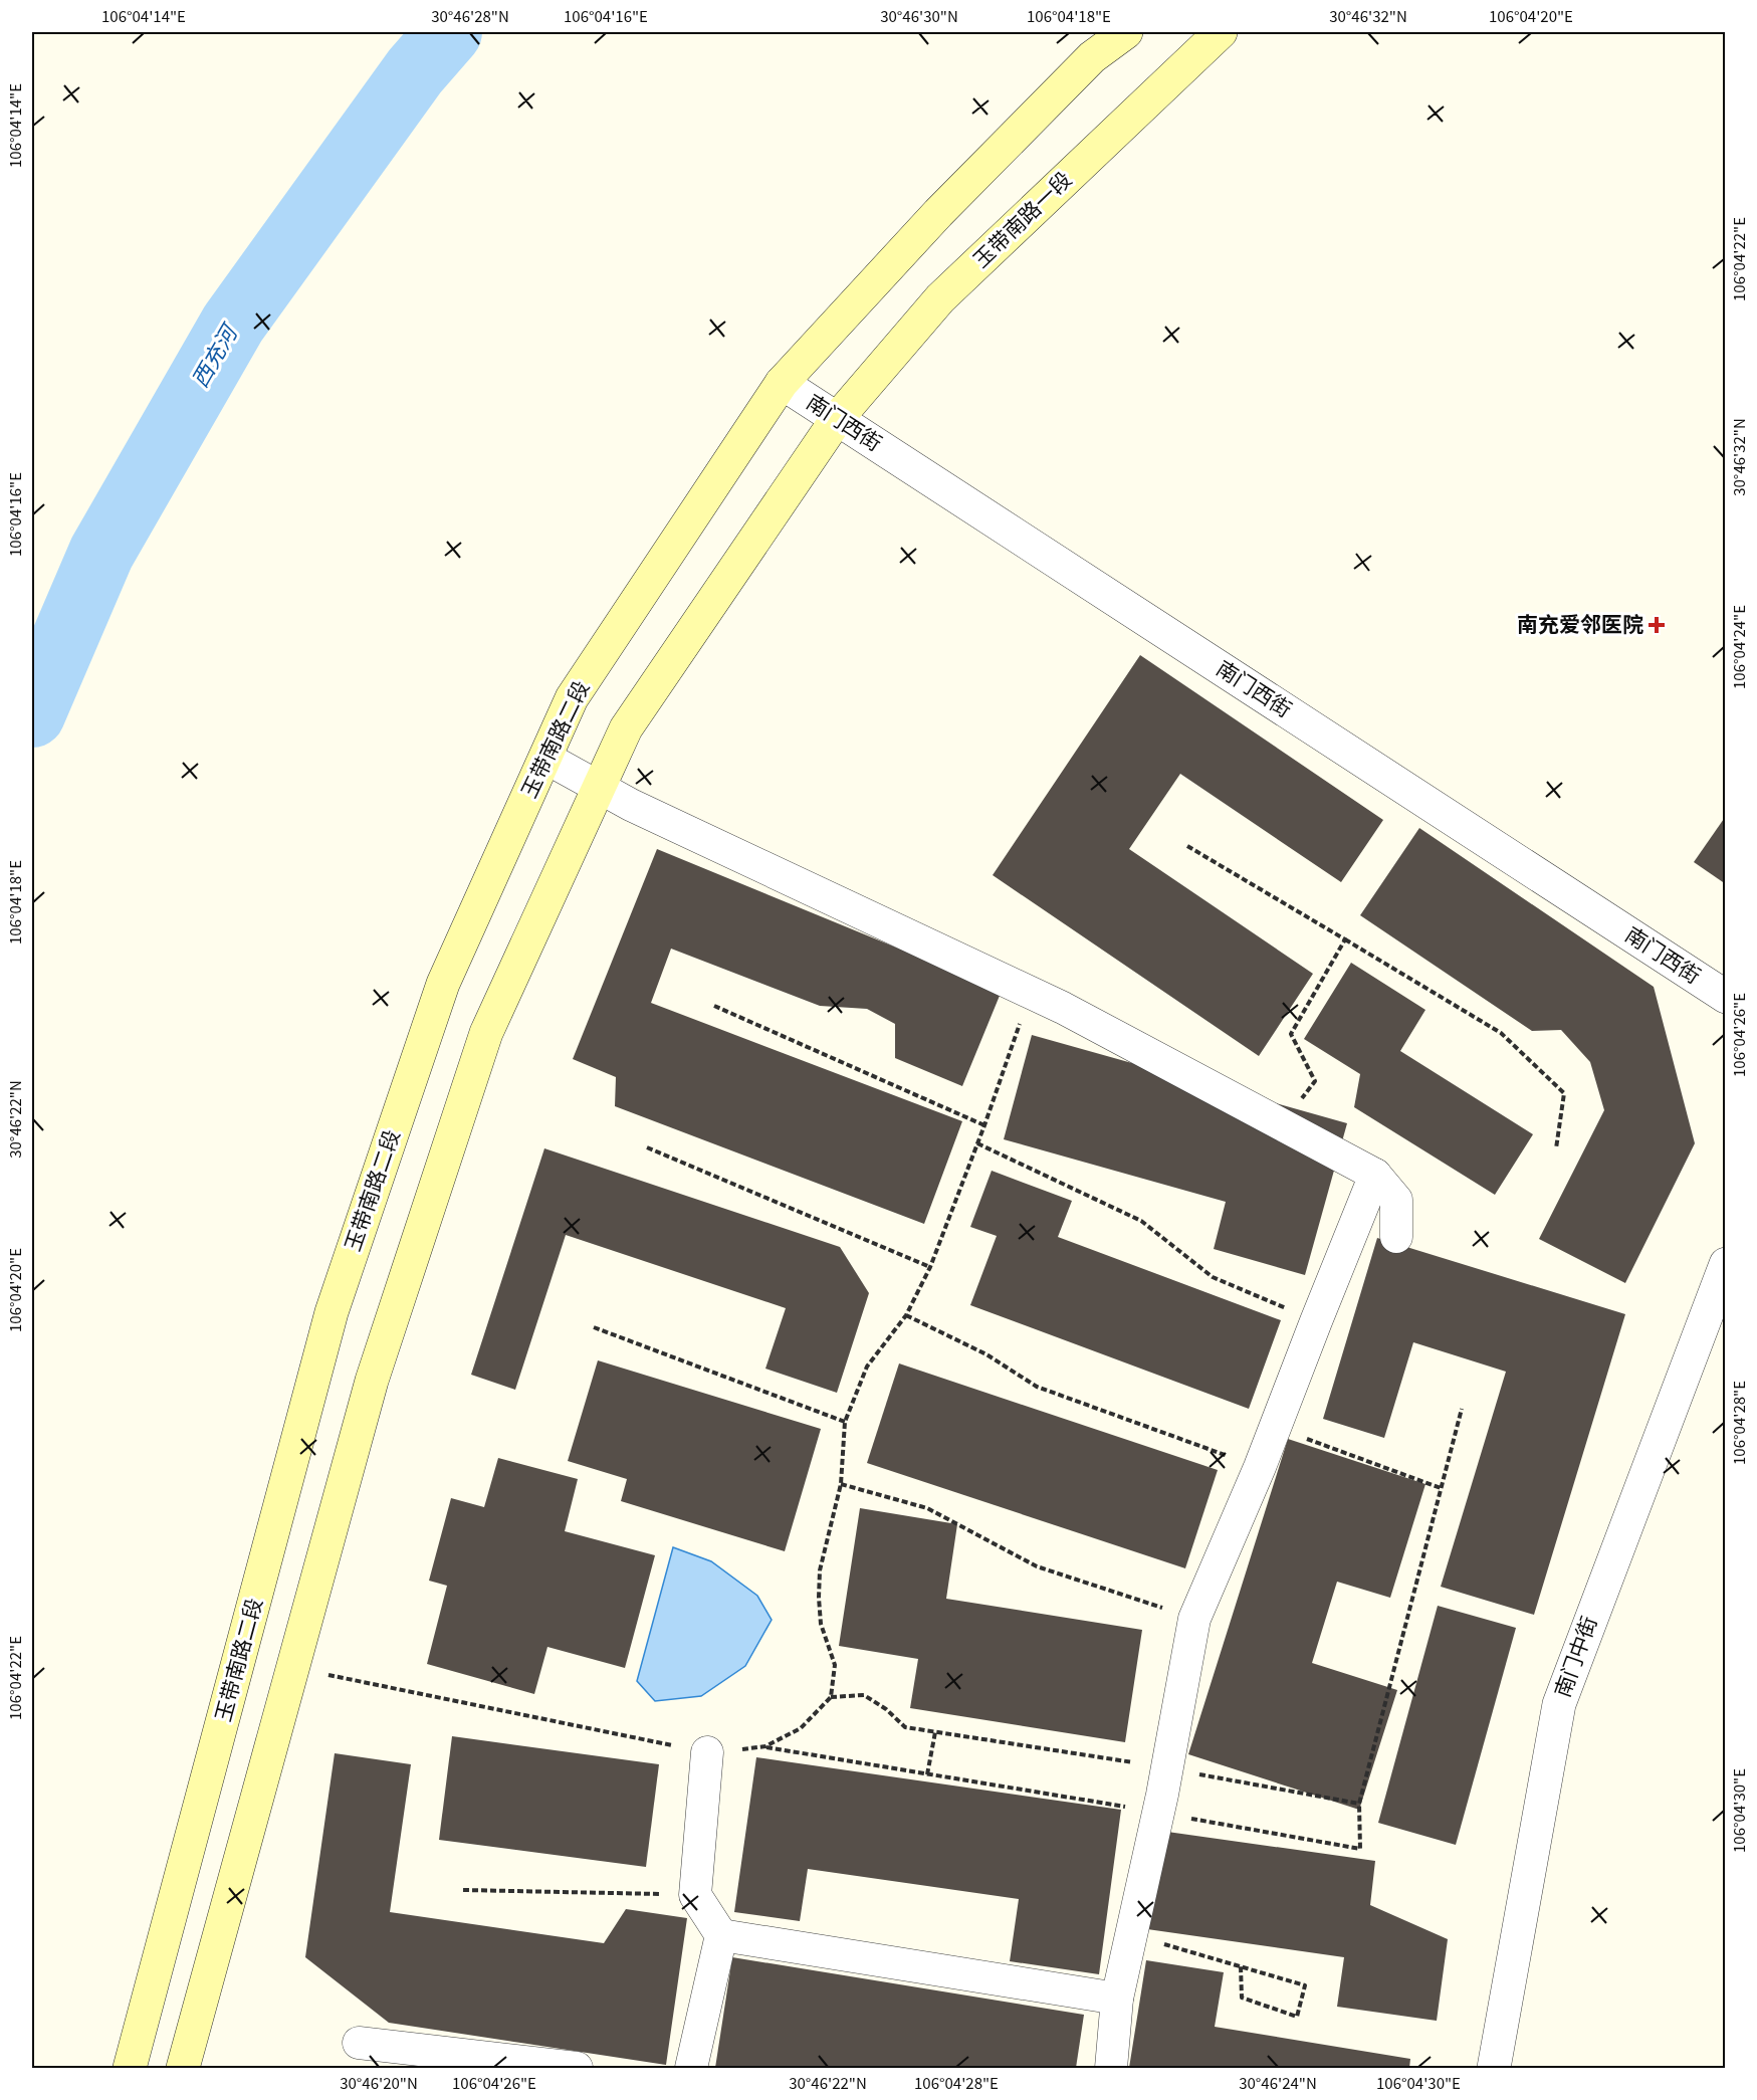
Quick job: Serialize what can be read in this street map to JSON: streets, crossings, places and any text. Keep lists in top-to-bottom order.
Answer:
{
  "streets": {
    "main road": ["玉带南路一段", "玉带南路二段"],
    "street": ["南门西街", "南门中街"]
  },
  "crossings": [
    ["玉带南路一段", "南门西街"],
    ["南门西街", "玉带南路二段"]
  ],
  "water": ["西充河"],
  "places": {
    "health": ["南充爱邻医院"]
  },
  "coordinates": [
    "106°04'14\"E",
    "30°46'28\"N",
    "106°04'16\"E",
    "30°46'30\"N",
    "106°04'18\"E",
    "30°46'32\"N",
    "106°04'20\"E",
    "106°04'22\"E",
    "106°04'24\"E",
    "106°04'26\"E",
    "30°46'22\"N",
    "106°04'28\"E",
    "106°04'30\"E",
    "30°46'20\"N",
    "30°46'24\"N"
  ]
}
